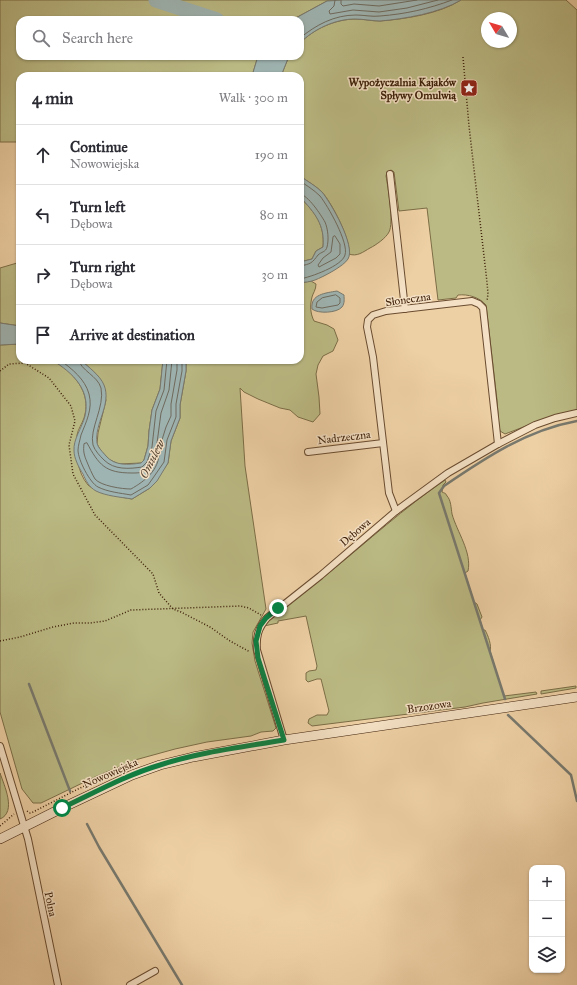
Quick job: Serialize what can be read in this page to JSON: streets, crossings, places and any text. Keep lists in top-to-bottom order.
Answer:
{
  "streets": {
    "main road": ["Brzozowa", "Nowowiejska"],
    "street": [
      "Słoneczna",
      "Nadrzeczna",
      "Dębowa",
      "Polna"
    ]
  },
  "crossings": [
    ["Słoneczna", "Nadrzeczna"],
    ["Słoneczna", "Dębowa"],
    ["Dębowa", "Brzozowa"],
    ["Dębowa", "Nowowiejska"],
    ["Brzozowa", "Nowowiejska"],
    ["Nowowiejska", "Polna"]
  ],
  "water": ["Omulew"],
  "places": {
    "place": ["Wypożyczalnia Kajaków Spływy Omulwią"]
  },
  "north": "top left",
  "page": {
    "search": "Search here",
    "heading": ["4 min", "Walk · 300 m"],
    "list": [
      ["Continue", "Nowowiejska", "190 m"],
      ["Turn left", "Dębowa", "80 m"],
      ["Turn right", "Dębowa", "30 m"],
      "Arrive at destination"
    ],
    "map_buttons": ["+", "−"]
  }
}
